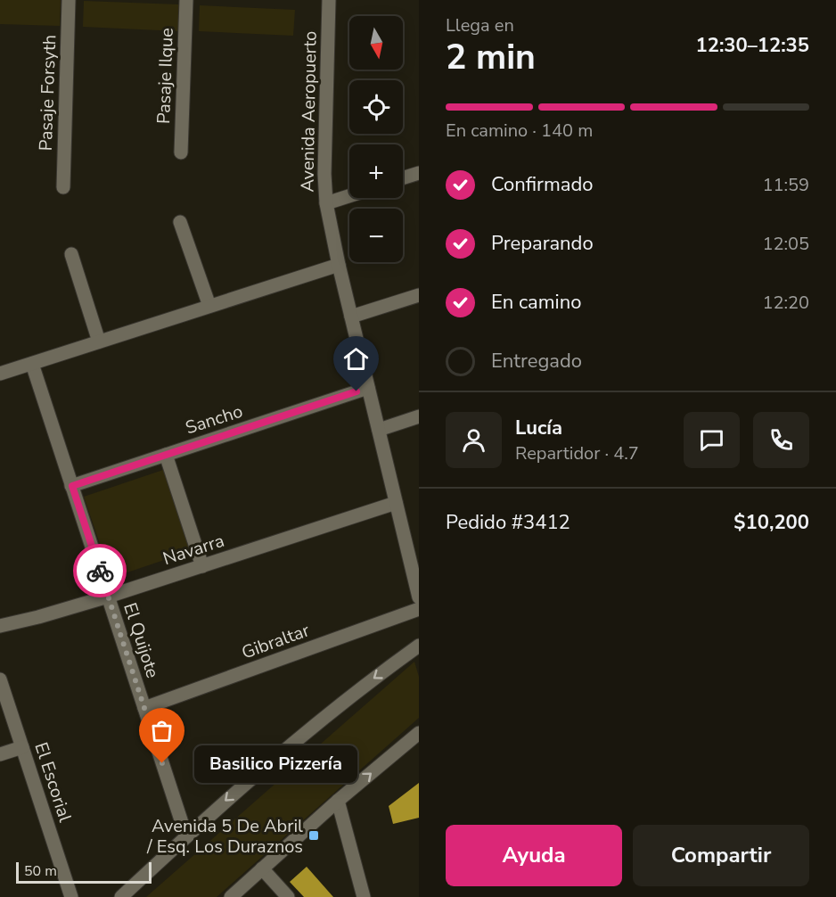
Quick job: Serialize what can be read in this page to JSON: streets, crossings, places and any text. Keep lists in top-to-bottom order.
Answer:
{
  "streets": {
    "street": [
      "Pasaje Ilque",
      "Pasaje Forsyth",
      "Avenida Aeropuerto",
      "Sancho",
      "Navarra",
      "El Quijote",
      "Gibraltar",
      "El Escorial"
    ]
  },
  "crossings": [
    ["Avenida Aeropuerto", "Sancho"],
    ["Avenida Aeropuerto", "Navarra"],
    ["Sancho", "El Quijote"],
    ["Navarra", "El Quijote"],
    ["El Quijote", "Gibraltar"]
  ],
  "places": {
    "other": ["Basilico Pizzería"],
    "transit": ["Avenida 5 De Abril / Esq. Los Duraznos"]
  },
  "scale_bar": "50 m",
  "north": "bottom",
  "page": {
    "heading": ["2 min", "Llega en", "12:30–12:35"],
    "panel": [
      "Lucía",
      "Repartidor · 4.7",
      "Pedido #3412",
      "$10,200"
    ],
    "map_buttons": ["+", "−"],
    "bar": "En camino · 140 m",
    "list": [
      ["Confirmado", "11:59"],
      ["Preparando", "12:05"],
      ["En camino", "12:20"],
      "Entregado"
    ],
    "bubble": "Basilico Pizzería",
    "buttons": ["Ayuda", "Compartir"],
    "scale": "50 m"
  }
}
